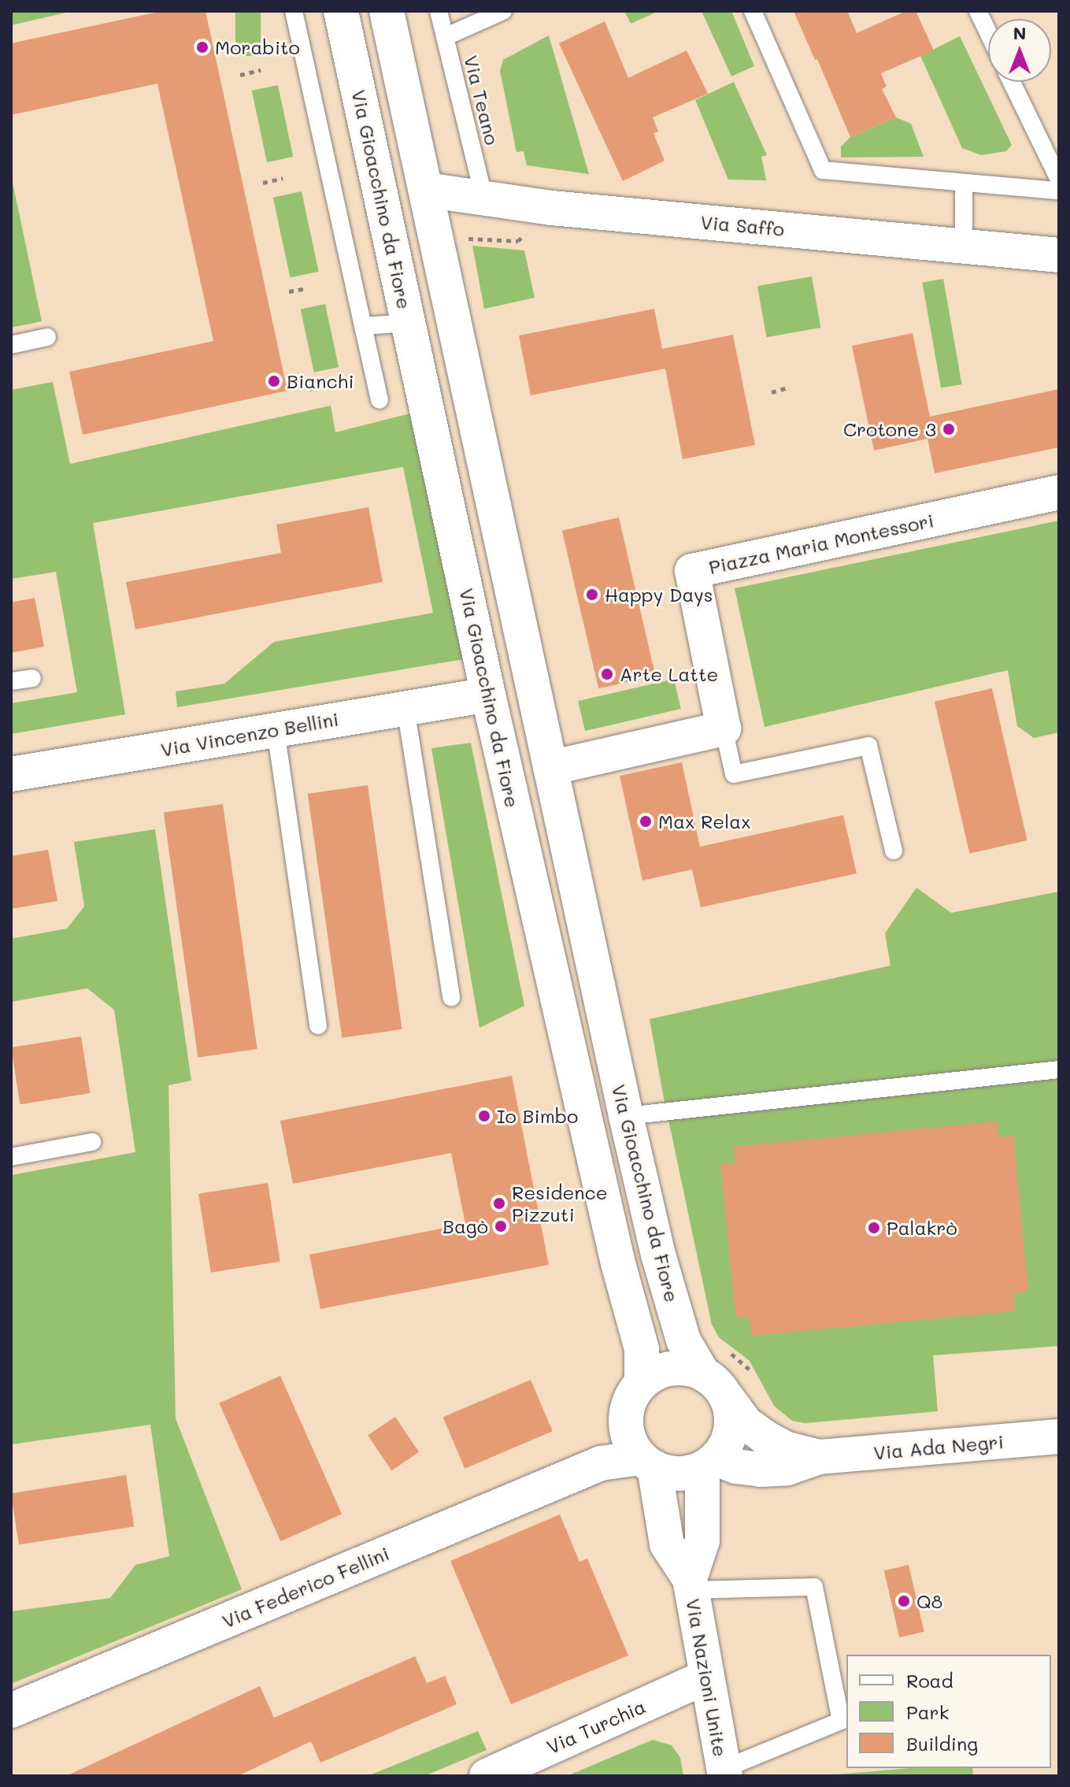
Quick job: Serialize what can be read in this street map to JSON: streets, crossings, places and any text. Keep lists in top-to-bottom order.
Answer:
{
  "streets": {
    "street": [
      "Via Gioacchino da Fiore",
      "Via Saffo",
      "Piazza Maria Montessori",
      "Via Vincenzo Bellini",
      "Via Ada Negri",
      "Via Federico Fellini",
      "Via Nazioni Unite",
      "Via Turchia"
    ],
    "lane": ["Via Teano"]
  },
  "crossings": [
    ["Via Teano", "Via Saffo"],
    ["Via Gioacchino da Fiore", "Via Saffo"],
    ["Via Gioacchino da Fiore", "Via Vincenzo Bellini"],
    ["Via Gioacchino da Fiore", "Via Ada Negri"],
    ["Via Gioacchino da Fiore", "Via Federico Fellini"],
    ["Via Gioacchino da Fiore", "Via Nazioni Unite"],
    ["Via Ada Negri", "Via Federico Fellini"],
    ["Via Ada Negri", "Via Nazioni Unite"],
    ["Via Federico Fellini", "Via Nazioni Unite"],
    ["Via Nazioni Unite", "Via Turchia"]
  ],
  "places": [
    "Morabito",
    "Bianchi",
    "Crotone 3",
    "Happy Days",
    "Arte Latte",
    "Max Relax",
    "Io Bimbo",
    "Residence Pizzuti",
    "Bagò",
    "Palakrò",
    "Q8"
  ],
  "legend": ["Road", "Park", "Building"],
  "north": "top"
}
